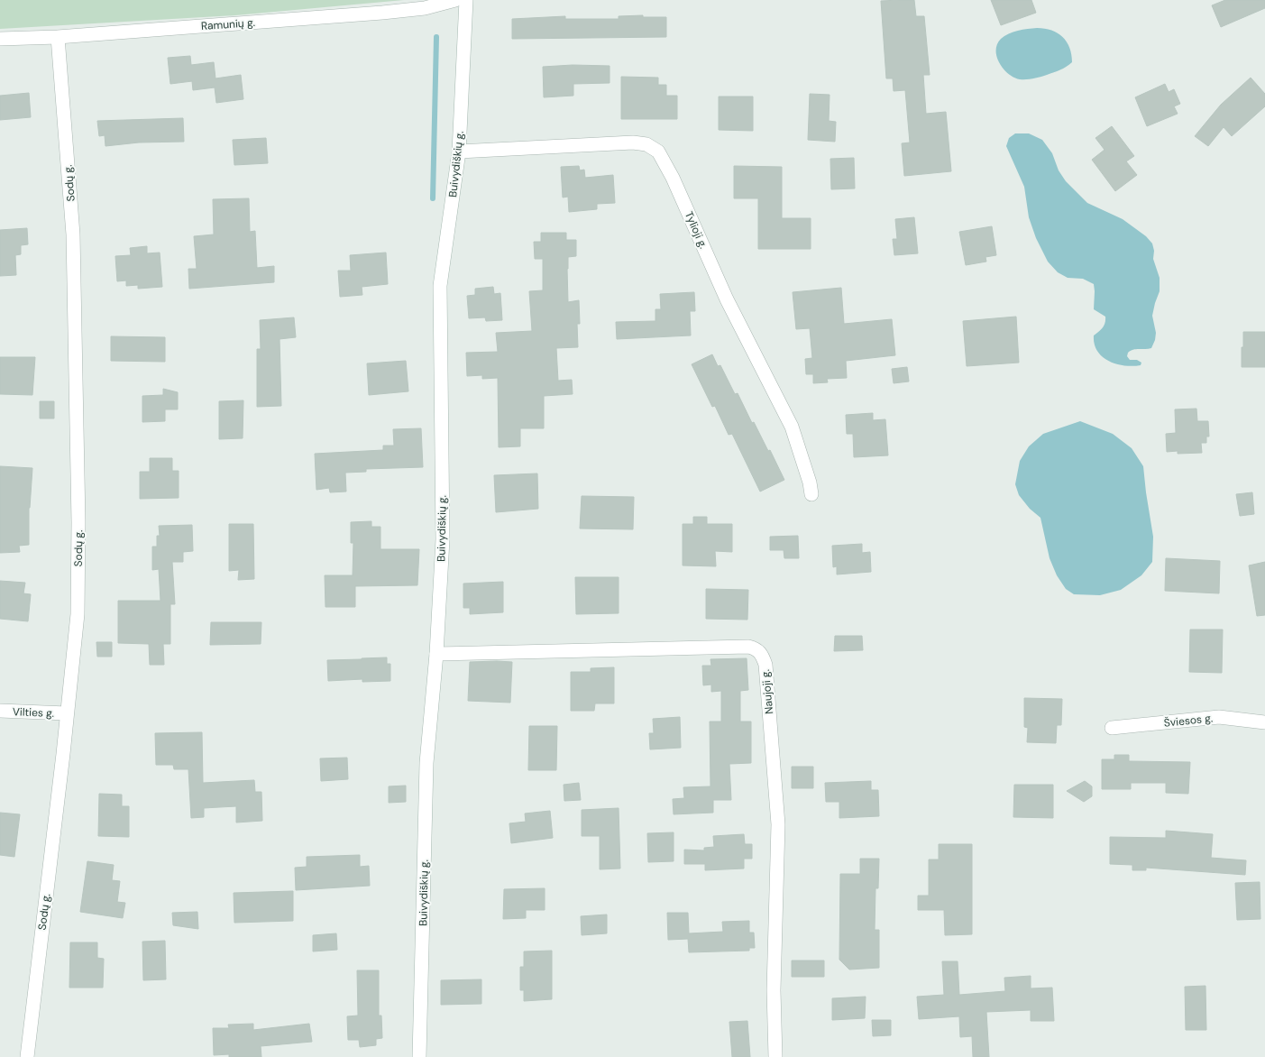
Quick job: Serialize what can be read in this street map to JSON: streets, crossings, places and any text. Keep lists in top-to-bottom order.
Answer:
{
  "streets": {
    "street": [
      "Ramunių g.",
      "Buivydiškių g.",
      "Sodų g.",
      "Tylioji g.",
      "Naujoji g.",
      "Vilties g.",
      "Šviesos g."
    ]
  },
  "crossings": [
    ["Ramunių g.", "Sodų g."],
    ["Buivydiškių g.", "Tylioji g."],
    ["Buivydiškių g.", "Naujoji g."],
    ["Sodų g.", "Vilties g."]
  ]
}
